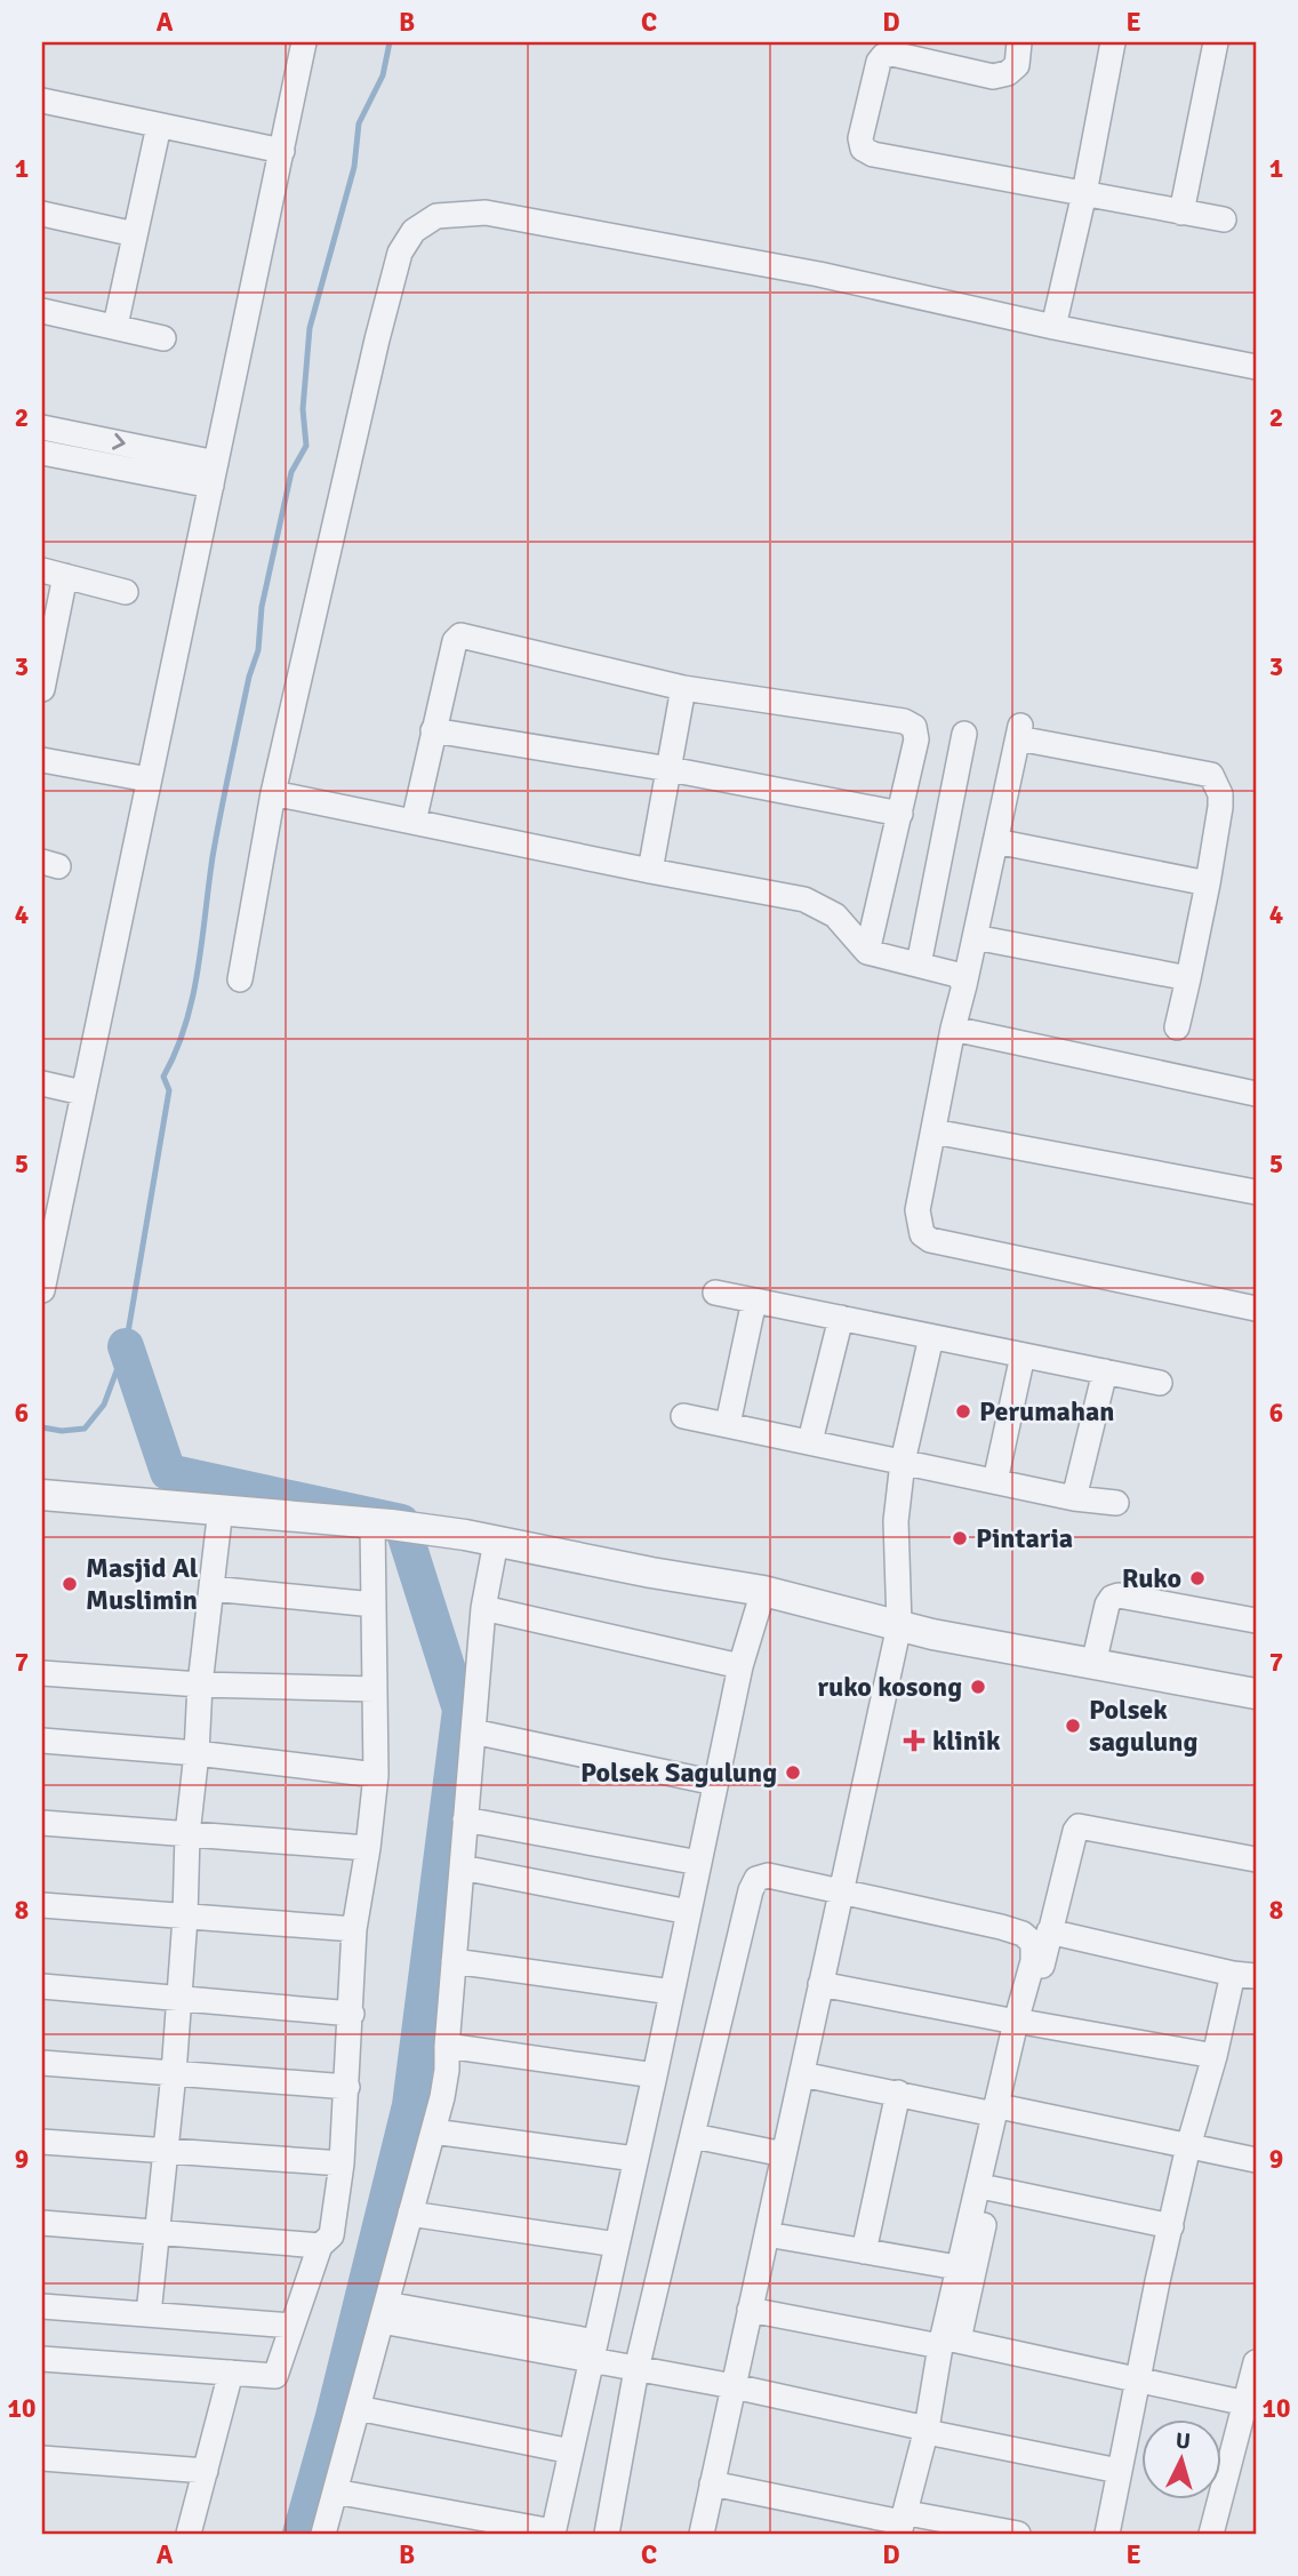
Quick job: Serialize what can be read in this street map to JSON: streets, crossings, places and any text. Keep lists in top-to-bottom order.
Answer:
{
  "places": {
    "other": [
      "Perumahan",
      "Pintaria",
      "Ruko",
      "Masjid Al Muslimin",
      "ruko kosong",
      "Polsek sagulung",
      "Polsek Sagulung"
    ],
    "health": ["klinik"]
  },
  "north": "top",
  "grid": {
    "columns": [
      "A",
      "B",
      "C",
      "D",
      "E"
    ],
    "rows": [
      "1",
      "2",
      "3",
      "4",
      "5",
      "6",
      "7",
      "8",
      "9",
      "10"
    ]
  }
}
